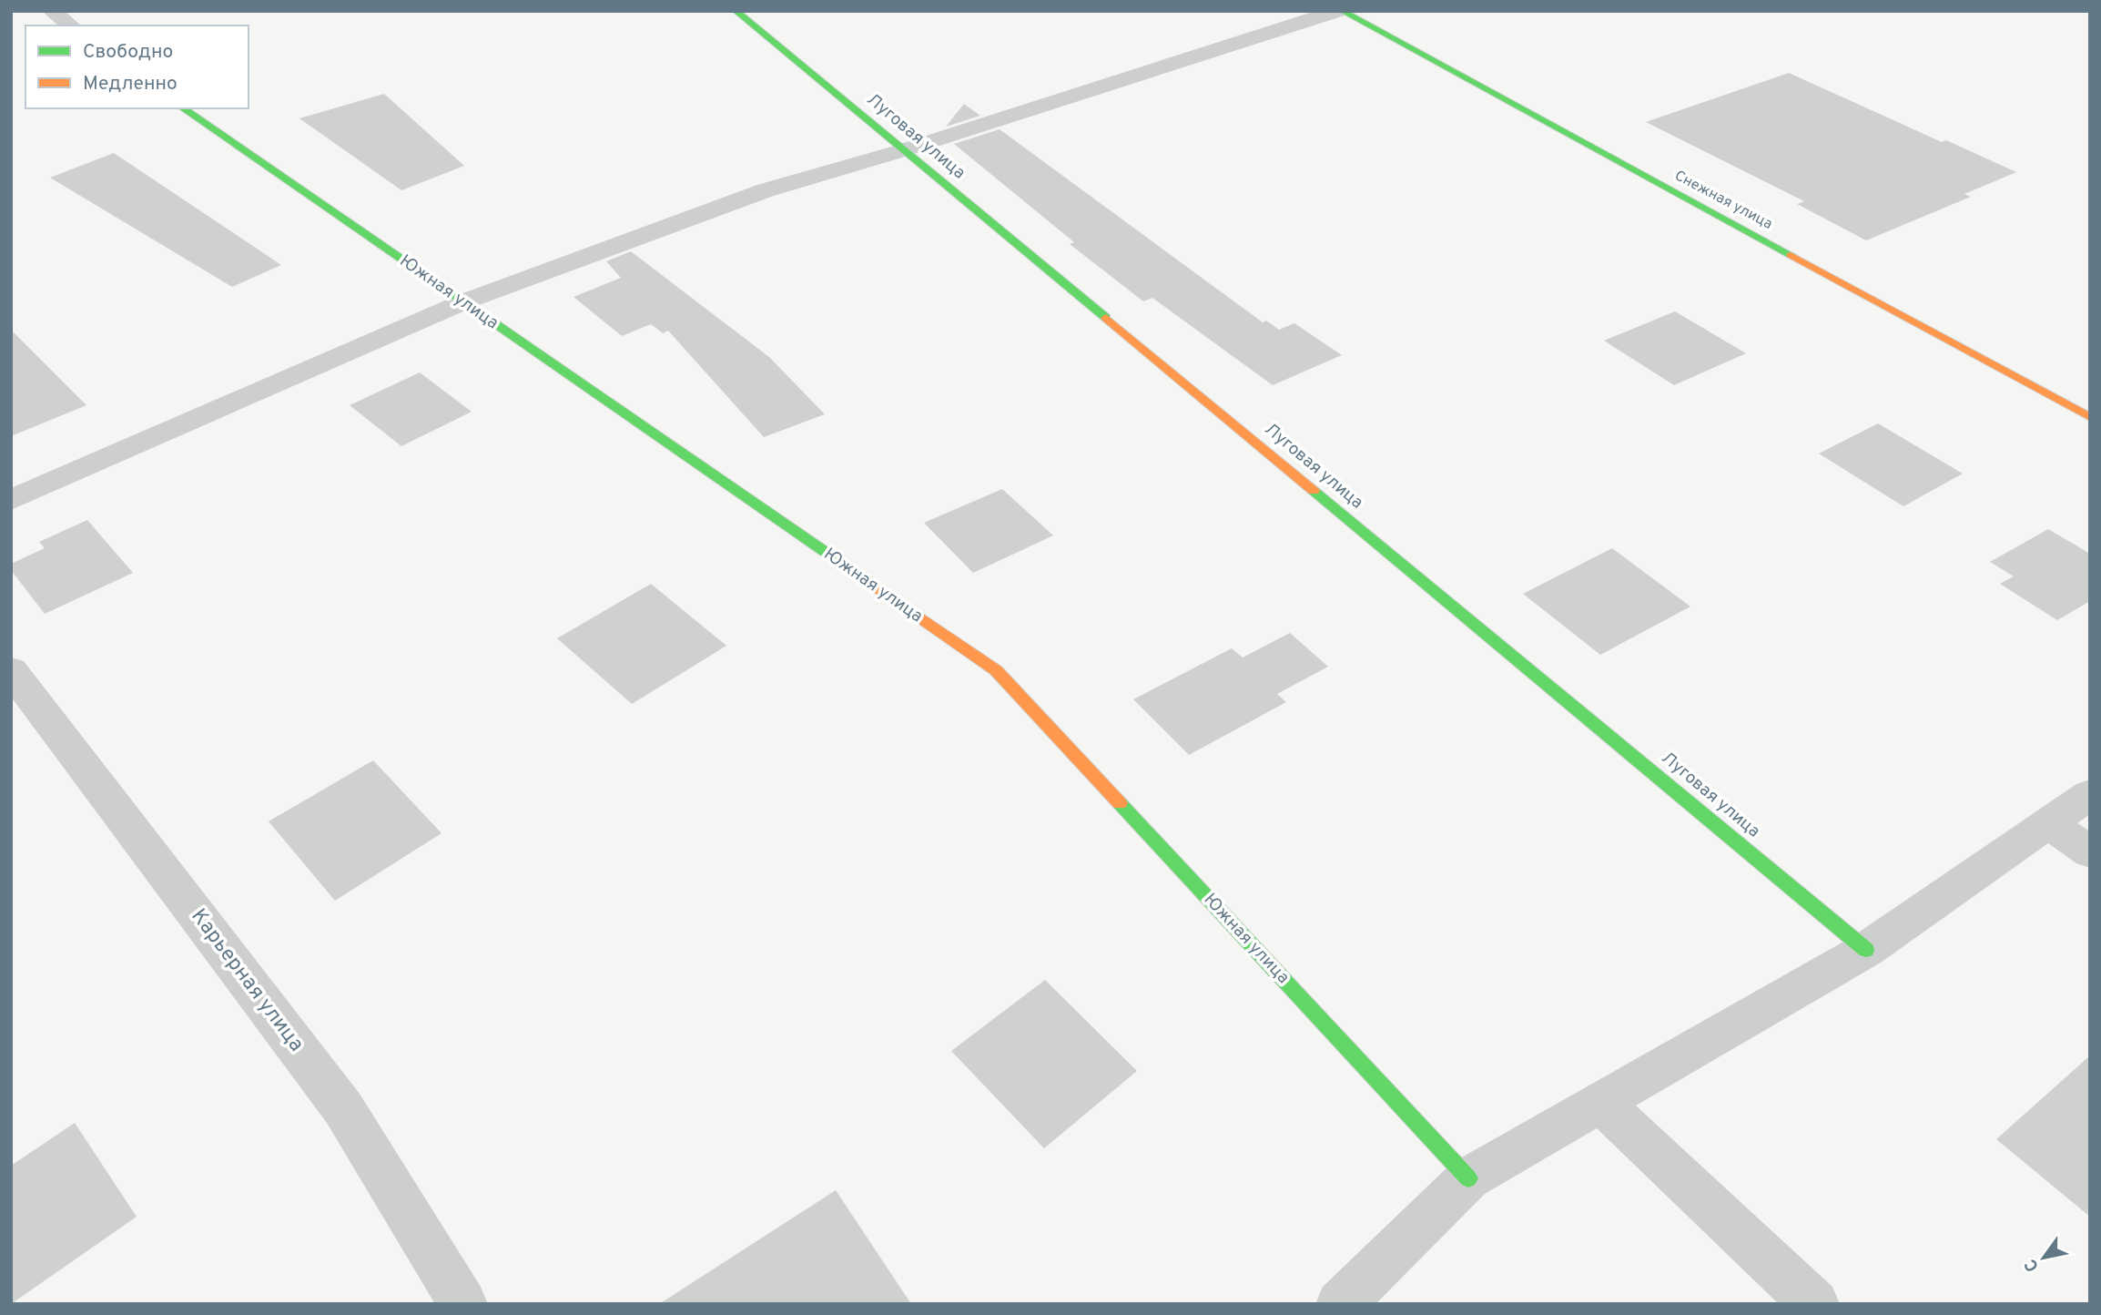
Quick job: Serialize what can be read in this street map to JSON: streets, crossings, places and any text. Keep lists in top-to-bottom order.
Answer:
{
  "streets": {
    "street": [
      "Луговая улица",
      "Снежная улица",
      "Южная улица",
      "Карьерная улица"
    ]
  },
  "legend": ["Свободно", "Медленно"],
  "north": "bottom left"
}
